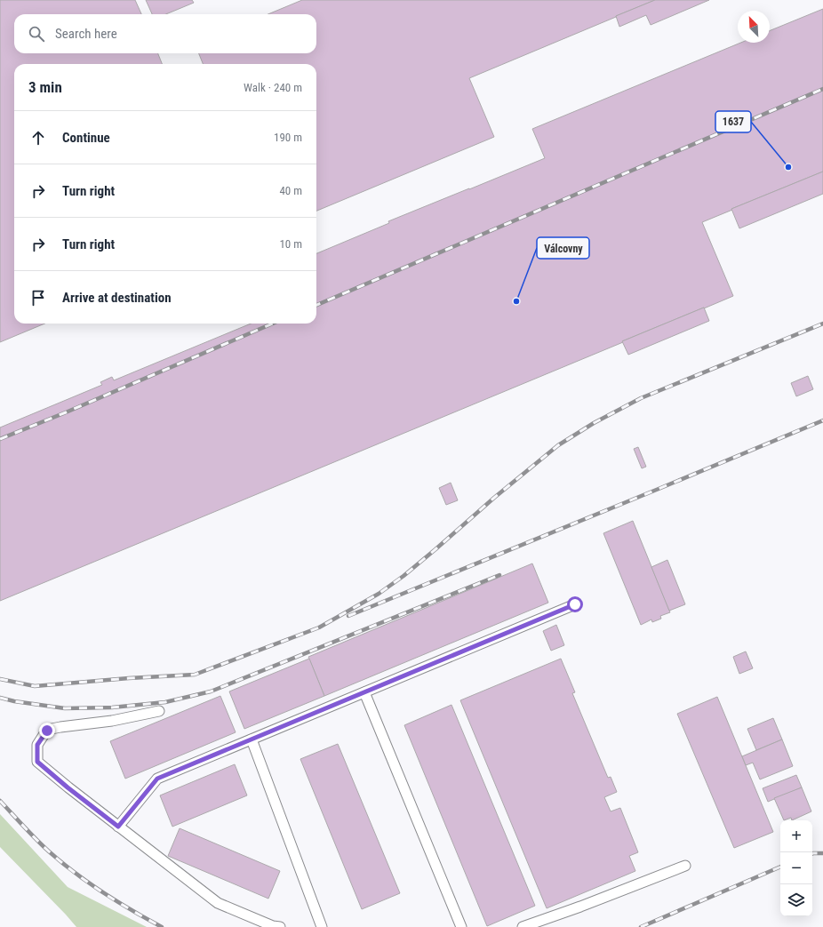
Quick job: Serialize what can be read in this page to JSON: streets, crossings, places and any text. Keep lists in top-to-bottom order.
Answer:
{
  "places": ["1637", "Válcovny"],
  "north": "top left",
  "page": {
    "search": "Search here",
    "heading": ["3 min", "Walk · 240 m"],
    "list": [
      ["Continue", "190 m"],
      ["Turn right", "40 m"],
      ["Turn right", "10 m"],
      "Arrive at destination"
    ],
    "map_buttons": ["+", "−"]
  }
}
